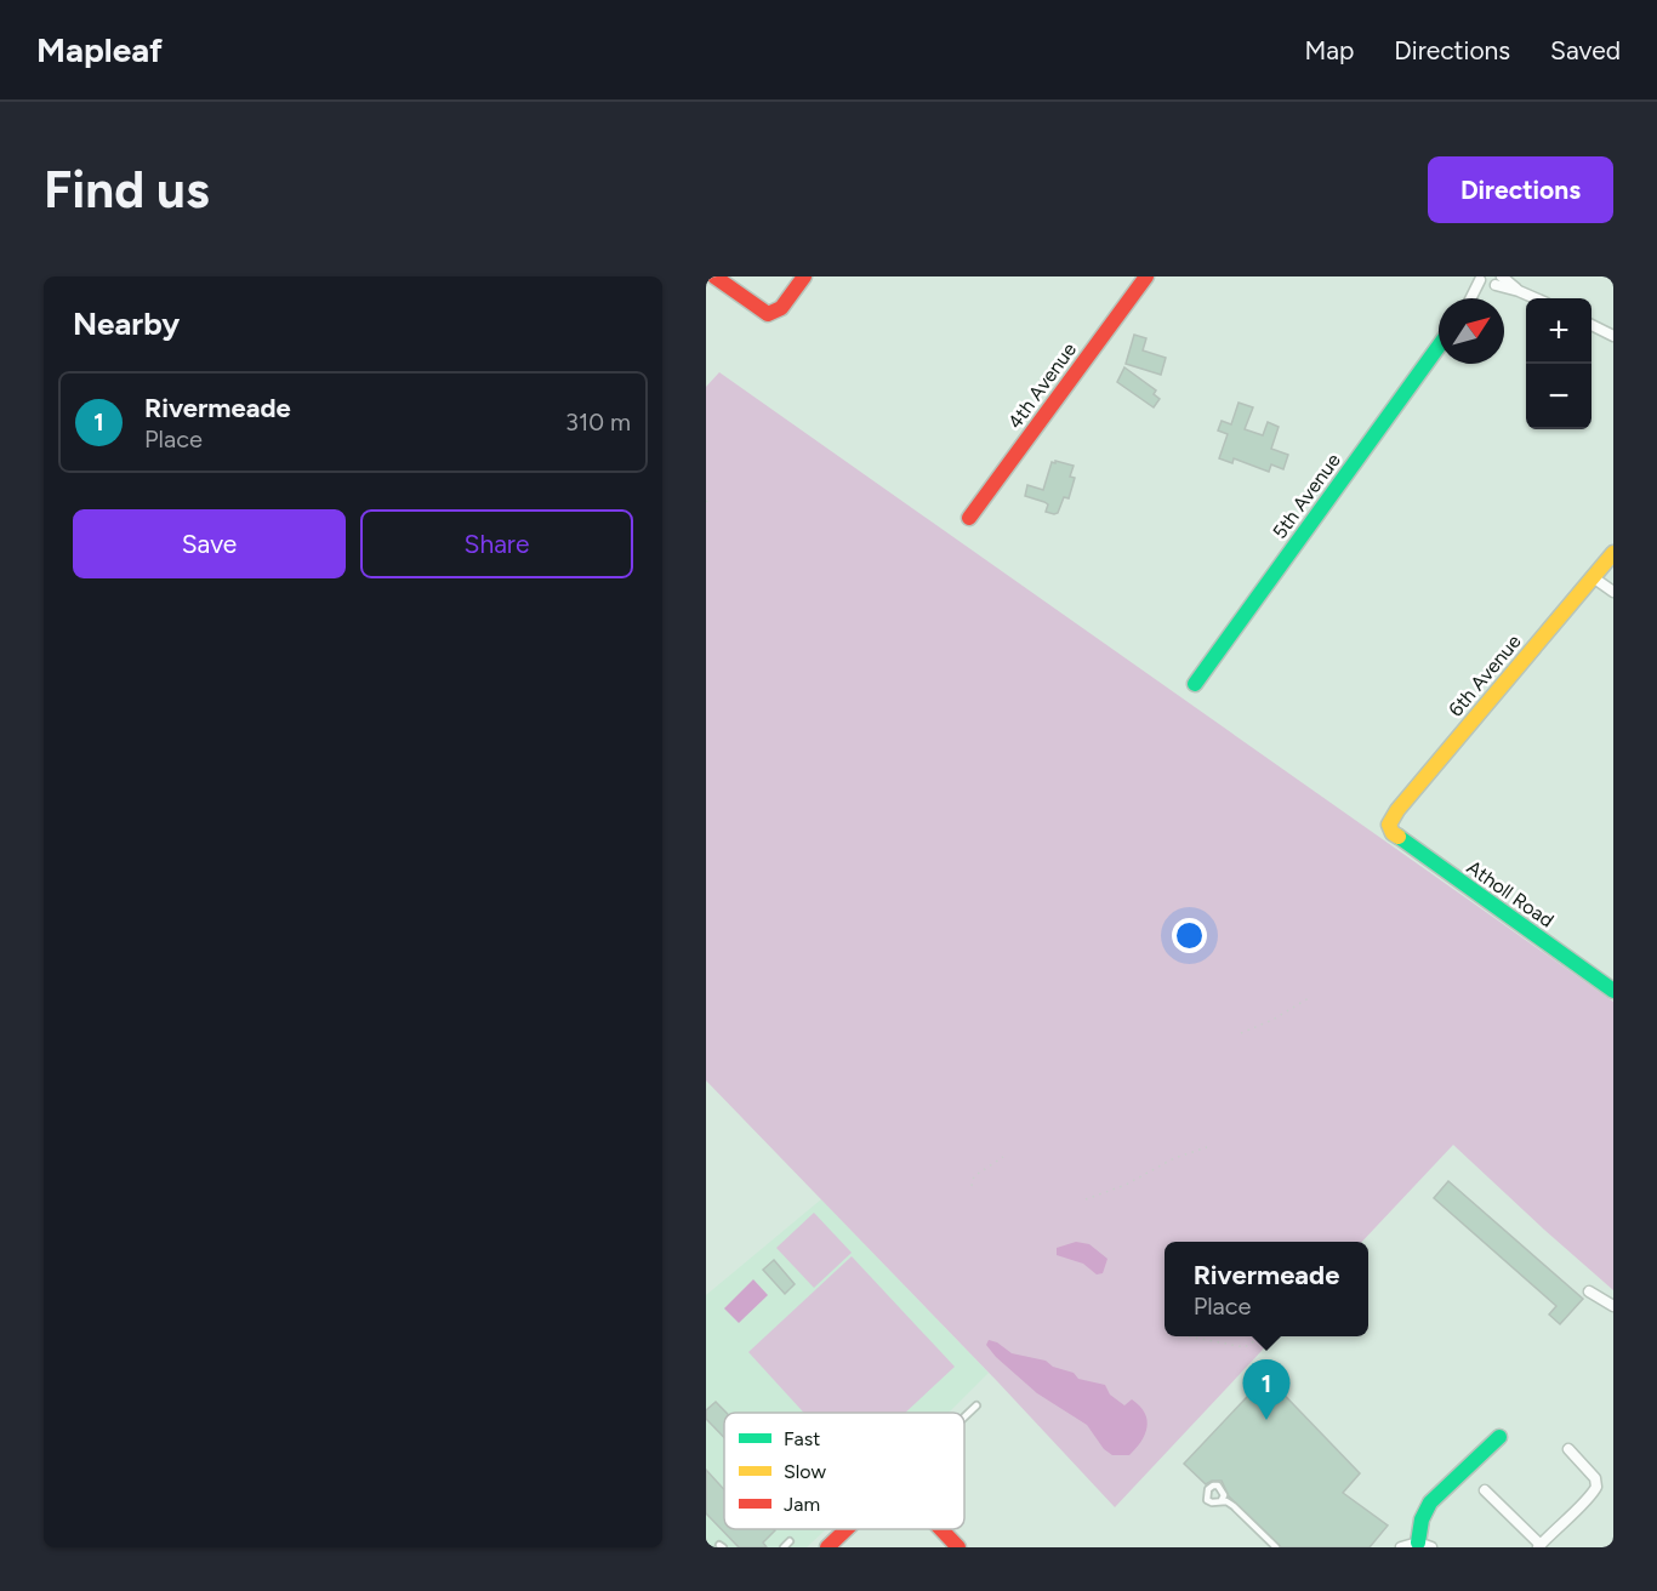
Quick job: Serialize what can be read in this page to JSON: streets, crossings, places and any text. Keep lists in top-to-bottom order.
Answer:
{
  "streets": {
    "street": [
      "4th Avenue",
      "5th Avenue",
      "6th Avenue",
      "Atholl Road"
    ]
  },
  "crossings": [
    ["6th Avenue", "Atholl Road"]
  ],
  "legend": ["Fast", "Slow", "Jam"],
  "north": "top right",
  "page": {
    "header": "Mapleaf",
    "nav": ["Map", "Directions", "Saved"],
    "buttons": [
      "Directions",
      ["Save", "Share"]
    ],
    "title": "Find us",
    "heading": "Nearby",
    "map_buttons": ["+", "−"],
    "list": [
      {
        "mark": "1",
        "name": "Rivermeade",
        "note": "Place",
        "value": "310 m"
      }
    ],
    "popup": ["Rivermeade", "Place"],
    "pins": "1"
  }
}
